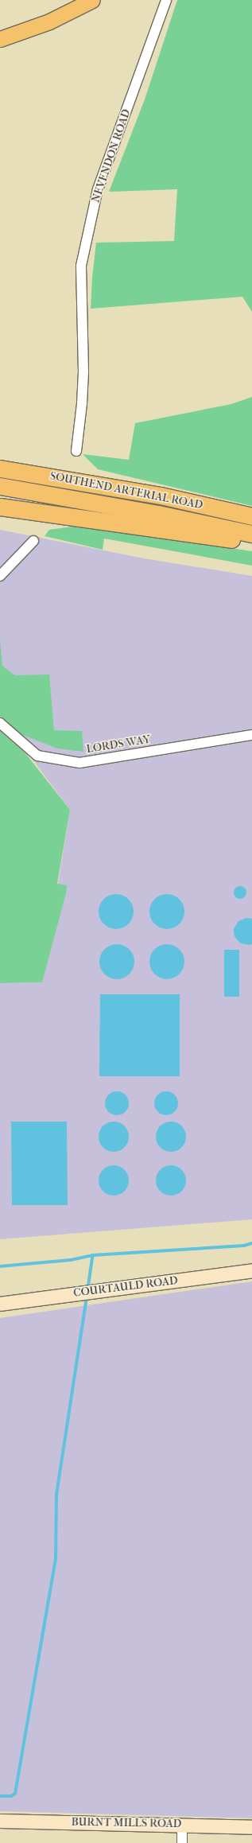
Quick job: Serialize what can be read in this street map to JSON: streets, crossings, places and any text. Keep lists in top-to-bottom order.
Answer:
{
  "streets": {
    "highway": ["SOUTHEND ARTERIAL ROAD"],
    "street": [
      "NEVENDON ROAD",
      "LORDS WAY",
      "COURTAULD ROAD",
      "BURNT MILLS ROAD"
    ]
  }
}
